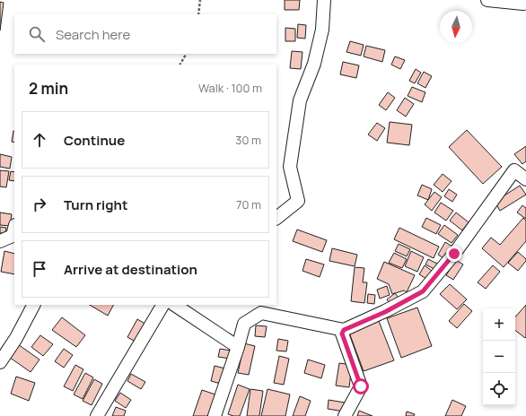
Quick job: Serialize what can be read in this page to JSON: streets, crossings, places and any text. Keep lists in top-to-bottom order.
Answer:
{
  "north": "bottom",
  "page": {
    "search": "Search here",
    "heading": ["2 min", "Walk · 100 m"],
    "list": [
      ["Continue", "30 m"],
      ["Turn right", "70 m"],
      "Arrive at destination"
    ],
    "map_buttons": ["+", "−"]
  }
}
